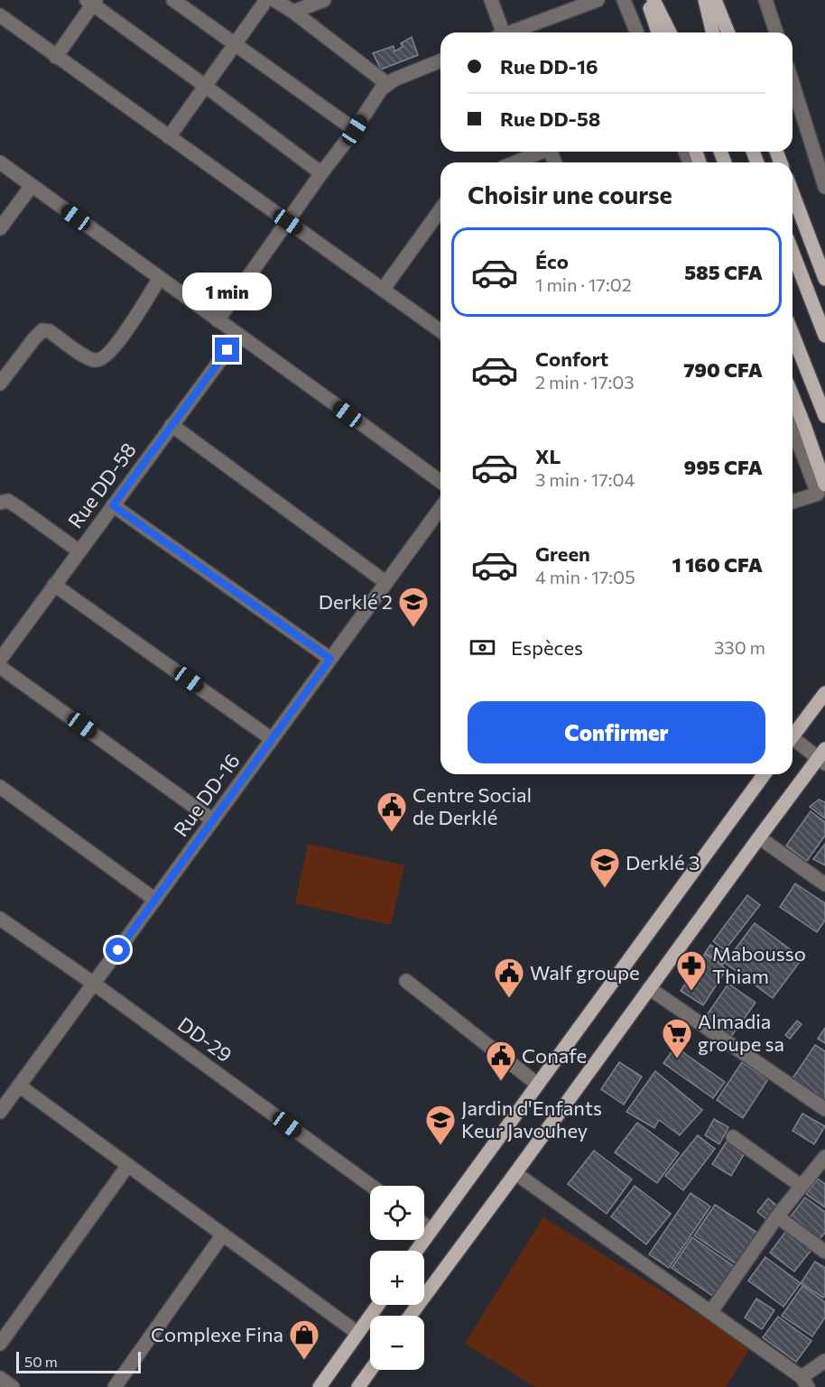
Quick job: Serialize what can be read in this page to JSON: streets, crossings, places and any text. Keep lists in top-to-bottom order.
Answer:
{
  "streets": {
    "street": ["Rue DD-58", "Rue DD-16", "DD-29"]
  },
  "crossings": [
    ["Rue DD-16", "DD-29"]
  ],
  "places": {
    "school or university": ["Derklé 2", "Derklé 3", "Jardin d'Enfants Keur Javouhey"],
    "public building": ["Centre Social de Derklé", "Walf groupe", "Conafe"],
    "pharmacy": ["Mabousso Thiam"],
    "supermarket": ["Almadia groupe sa"],
    "shop": ["Complexe Fina"]
  },
  "scale_bar": "50 m",
  "page": {
    "banner": ["Rue DD-16", "Rue DD-58"],
    "heading": "Choisir une course",
    "list": [
      {
        "name": "Éco",
        "note": "1 min · 17:02",
        "value": "585 CFA"
      },
      {
        "name": "Confort",
        "note": "2 min · 17:03",
        "value": "790 CFA"
      },
      {
        "name": "XL",
        "note": "3 min · 17:04",
        "value": "995 CFA"
      },
      {
        "name": "Green",
        "note": "4 min · 17:05",
        "value": "1 160 CFA"
      }
    ],
    "bubble": "1 min",
    "pay": ["Espèces", "330 m"],
    "buttons": "Confirmer",
    "map_buttons": ["+", "−"],
    "scale": "50 m"
  }
}
